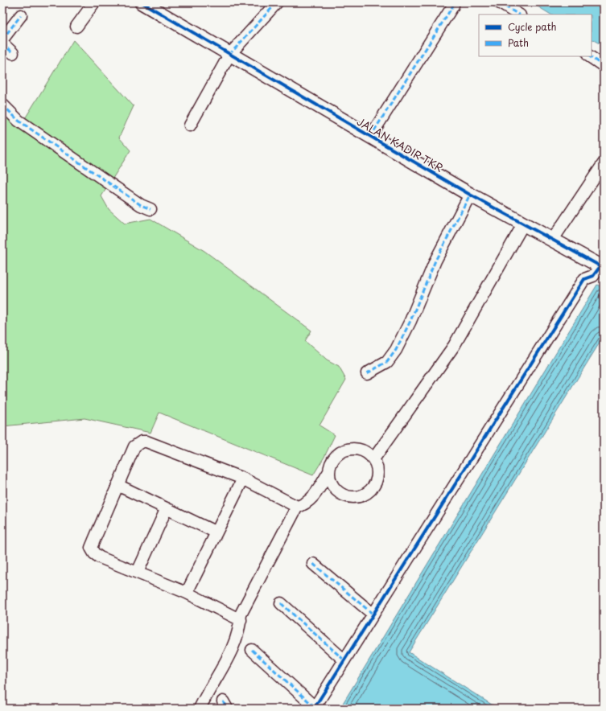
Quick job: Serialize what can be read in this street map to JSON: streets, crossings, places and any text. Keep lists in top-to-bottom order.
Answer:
{
  "streets": {
    "street": ["JALAN KADIR TKR"]
  },
  "legend": ["Cycle path", "Path"]
}
